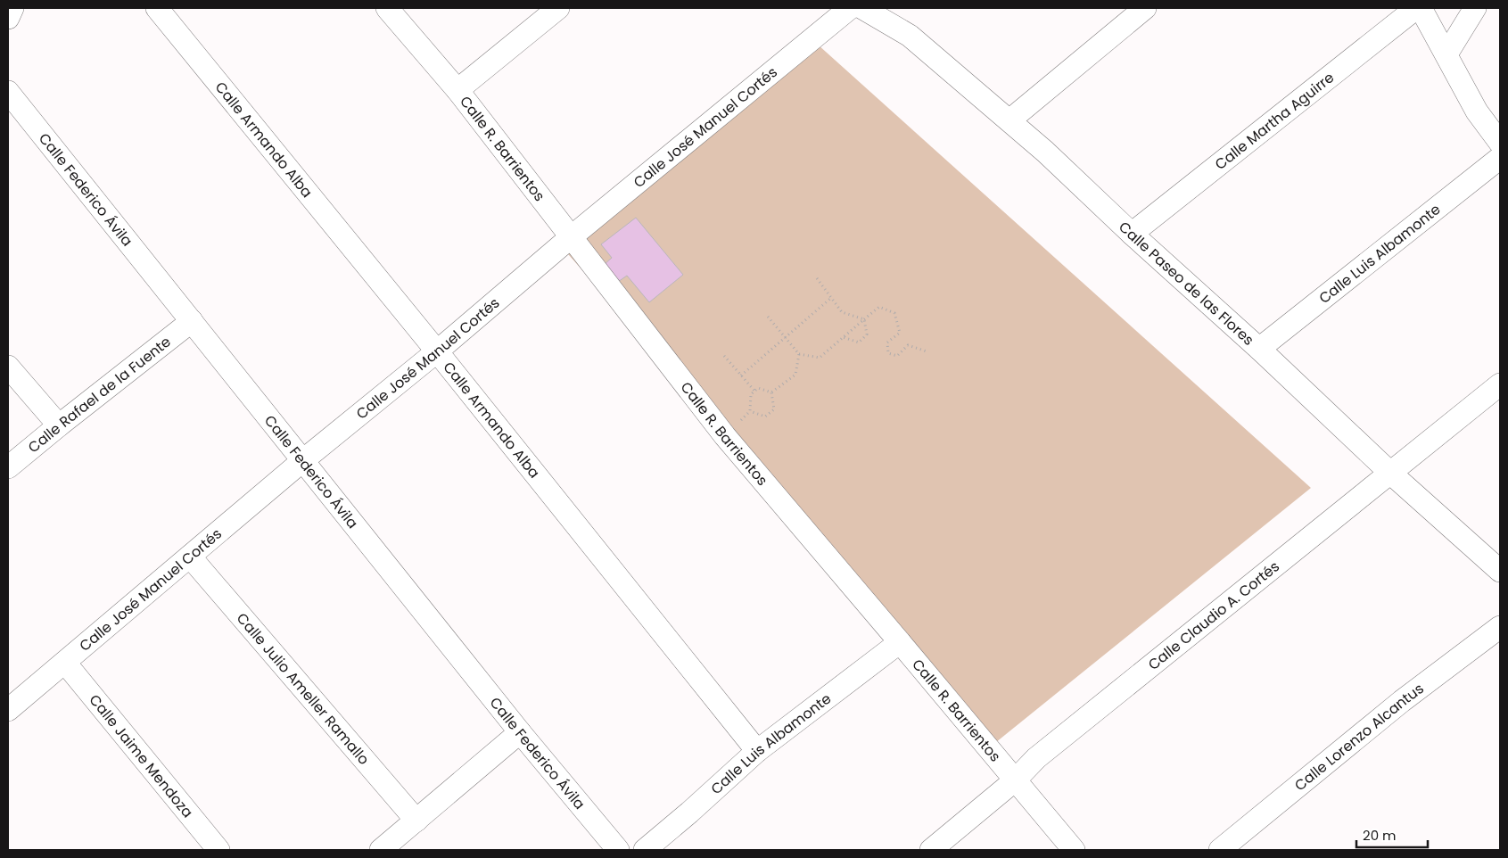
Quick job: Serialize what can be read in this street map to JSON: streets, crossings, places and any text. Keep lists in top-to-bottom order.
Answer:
{
  "streets": {
    "street": [
      "Calle Martha Aguirre",
      "Calle José Manuel Cortés",
      "Calle Armando Alba",
      "Calle R. Barrientos",
      "Calle Federico Ávila",
      "Calle Luis Albamonte",
      "Calle Paseo de las Flores",
      "Calle Rafael de la Fuente",
      "Calle Claudio A. Cortés",
      "Calle Julio Ameller Ramallo",
      "Calle Lorenzo Alcantus",
      "Calle Jaime Mendoza"
    ]
  },
  "crossings": [
    ["Calle Martha Aguirre", "Calle Paseo de las Flores"],
    ["Calle José Manuel Cortés", "Calle Armando Alba"],
    ["Calle José Manuel Cortés", "Calle R. Barrientos"],
    ["Calle José Manuel Cortés", "Calle Federico Ávila"],
    ["Calle José Manuel Cortés", "Calle Julio Ameller Ramallo"],
    ["Calle José Manuel Cortés", "Calle Jaime Mendoza"],
    ["Calle Armando Alba", "Calle Luis Albamonte"],
    ["Calle R. Barrientos", "Calle Luis Albamonte"],
    ["Calle R. Barrientos", "Calle Claudio A. Cortés"],
    ["Calle Federico Ávila", "Calle Rafael de la Fuente"],
    ["Calle Luis Albamonte", "Calle Paseo de las Flores"],
    ["Calle Paseo de las Flores", "Calle Claudio A. Cortés"]
  ],
  "scale_bar": "20 m"
}
